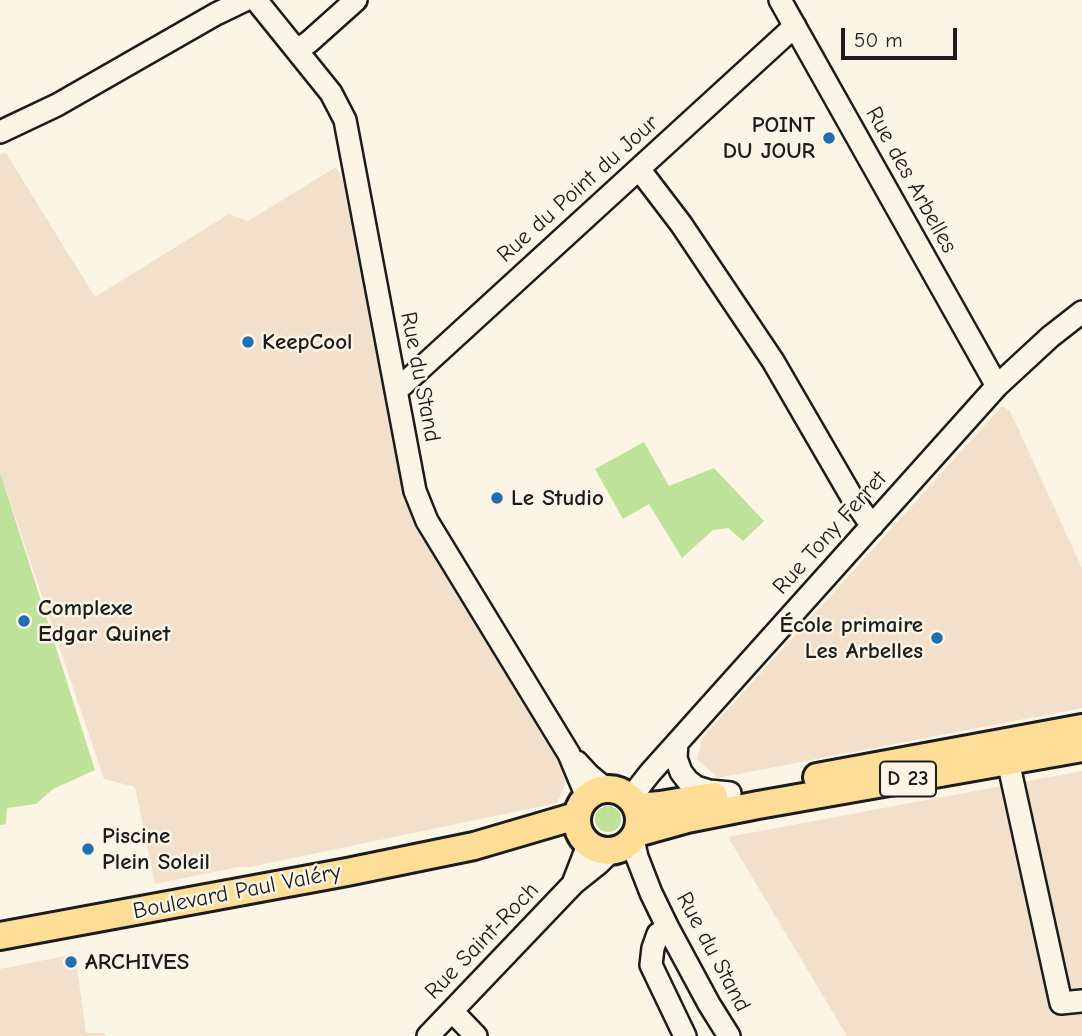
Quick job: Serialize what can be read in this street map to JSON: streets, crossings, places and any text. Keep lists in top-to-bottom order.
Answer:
{
  "streets": {
    "main road": ["D 23", "Boulevard Paul Valéry"],
    "street": [
      "Rue des Arbelles",
      "Rue du Point du Jour",
      "Rue du Stand",
      "Rue Tony Ferret",
      "Rue Saint-Roch"
    ]
  },
  "crossings": [
    ["Rue des Arbelles", "Rue du Point du Jour"],
    ["Rue des Arbelles", "Rue Tony Ferret"],
    ["Rue du Point du Jour", "Rue du Stand"],
    ["Rue du Stand", "Rue Tony Ferret"],
    ["Rue du Stand", "D 23"],
    ["Rue du Stand", "Boulevard Paul Valéry"],
    ["Rue du Stand", "Rue Saint-Roch"],
    ["Rue Tony Ferret", "D 23"],
    ["Rue Tony Ferret", "Boulevard Paul Valéry"],
    ["Rue Tony Ferret", "Rue Saint-Roch"],
    ["D 23", "Boulevard Paul Valéry"],
    ["D 23", "Rue Saint-Roch"],
    ["Boulevard Paul Valéry", "Rue Saint-Roch"]
  ],
  "places": [
    "POINT DU JOUR",
    "KeepCool",
    "Le Studio",
    "Complexe Edgar Quinet",
    "École primaire Les Arbelles",
    "Piscine Plein Soleil",
    "ARCHIVES"
  ],
  "scale_bar": "50 m"
}
